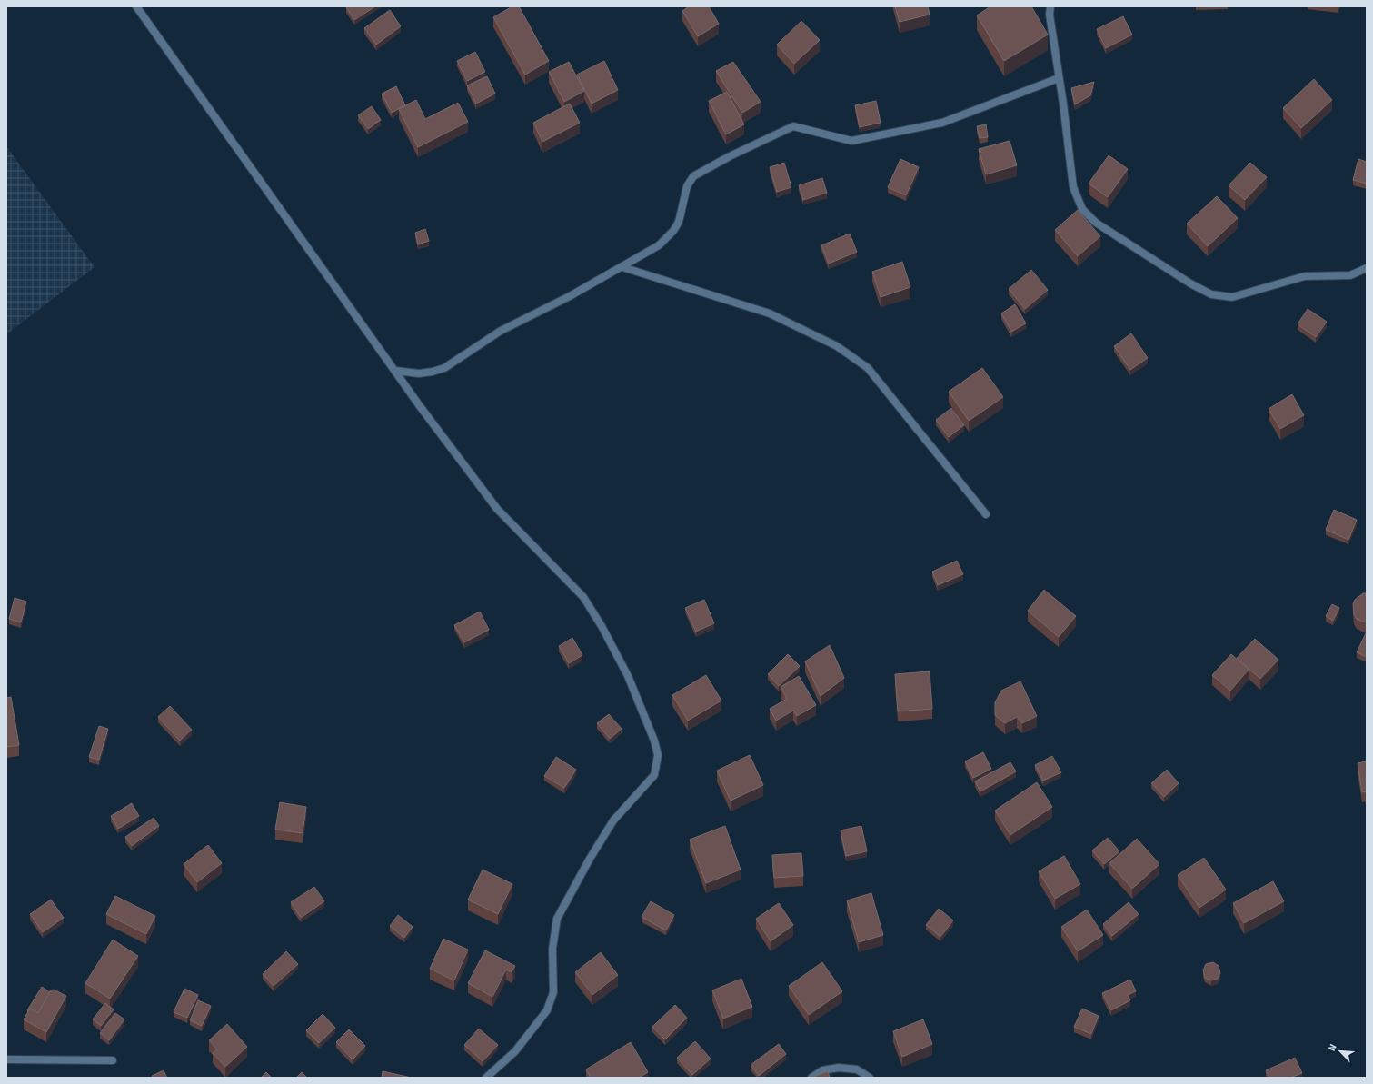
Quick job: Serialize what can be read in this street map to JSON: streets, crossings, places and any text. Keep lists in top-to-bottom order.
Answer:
{
  "north": "top left"
}
